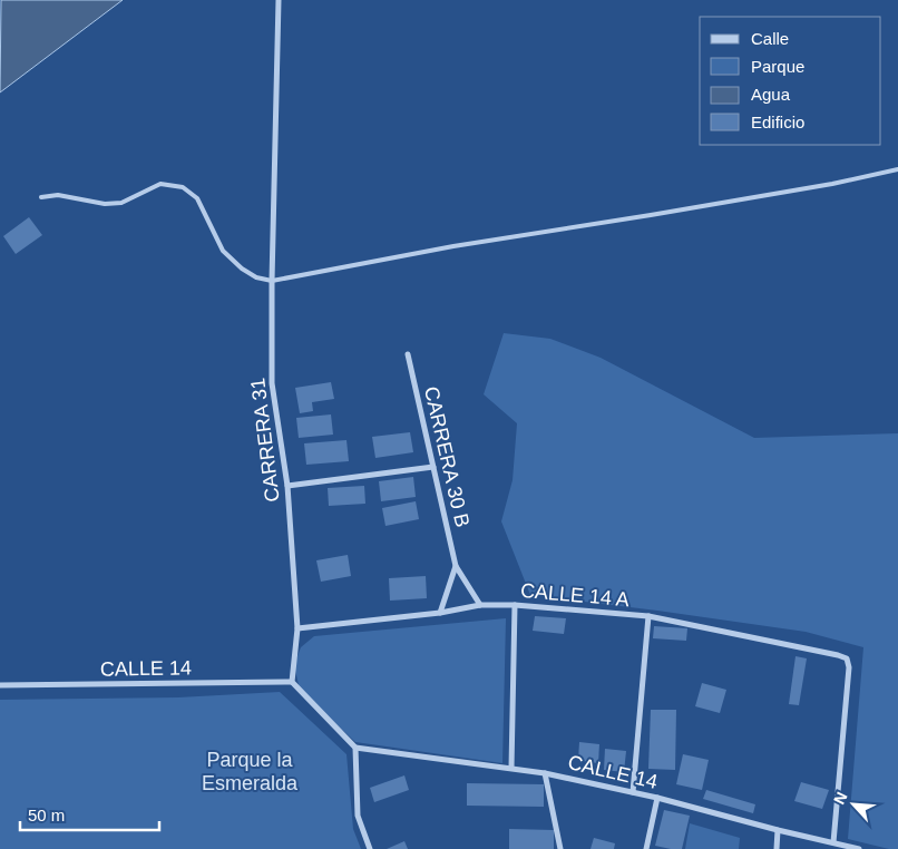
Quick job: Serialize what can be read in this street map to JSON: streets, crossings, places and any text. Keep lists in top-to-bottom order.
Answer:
{
  "streets": {
    "street": [
      "CARRERA 31",
      "CARRERA 30 B",
      "CALLE 14 A",
      "CALLE 14"
    ]
  },
  "crossings": [
    ["CARRERA 31", "CALLE 14 A"],
    ["CARRERA 31", "CALLE 14"],
    ["CARRERA 30 B", "CALLE 14 A"],
    ["CALLE 14 A", "CALLE 14"]
  ],
  "parks": ["Parque la Esmeralda"],
  "legend": [
    "Calle",
    "Parque",
    "Agua",
    "Edificio"
  ],
  "scale_bar": "50 m",
  "north": "top left"
}
